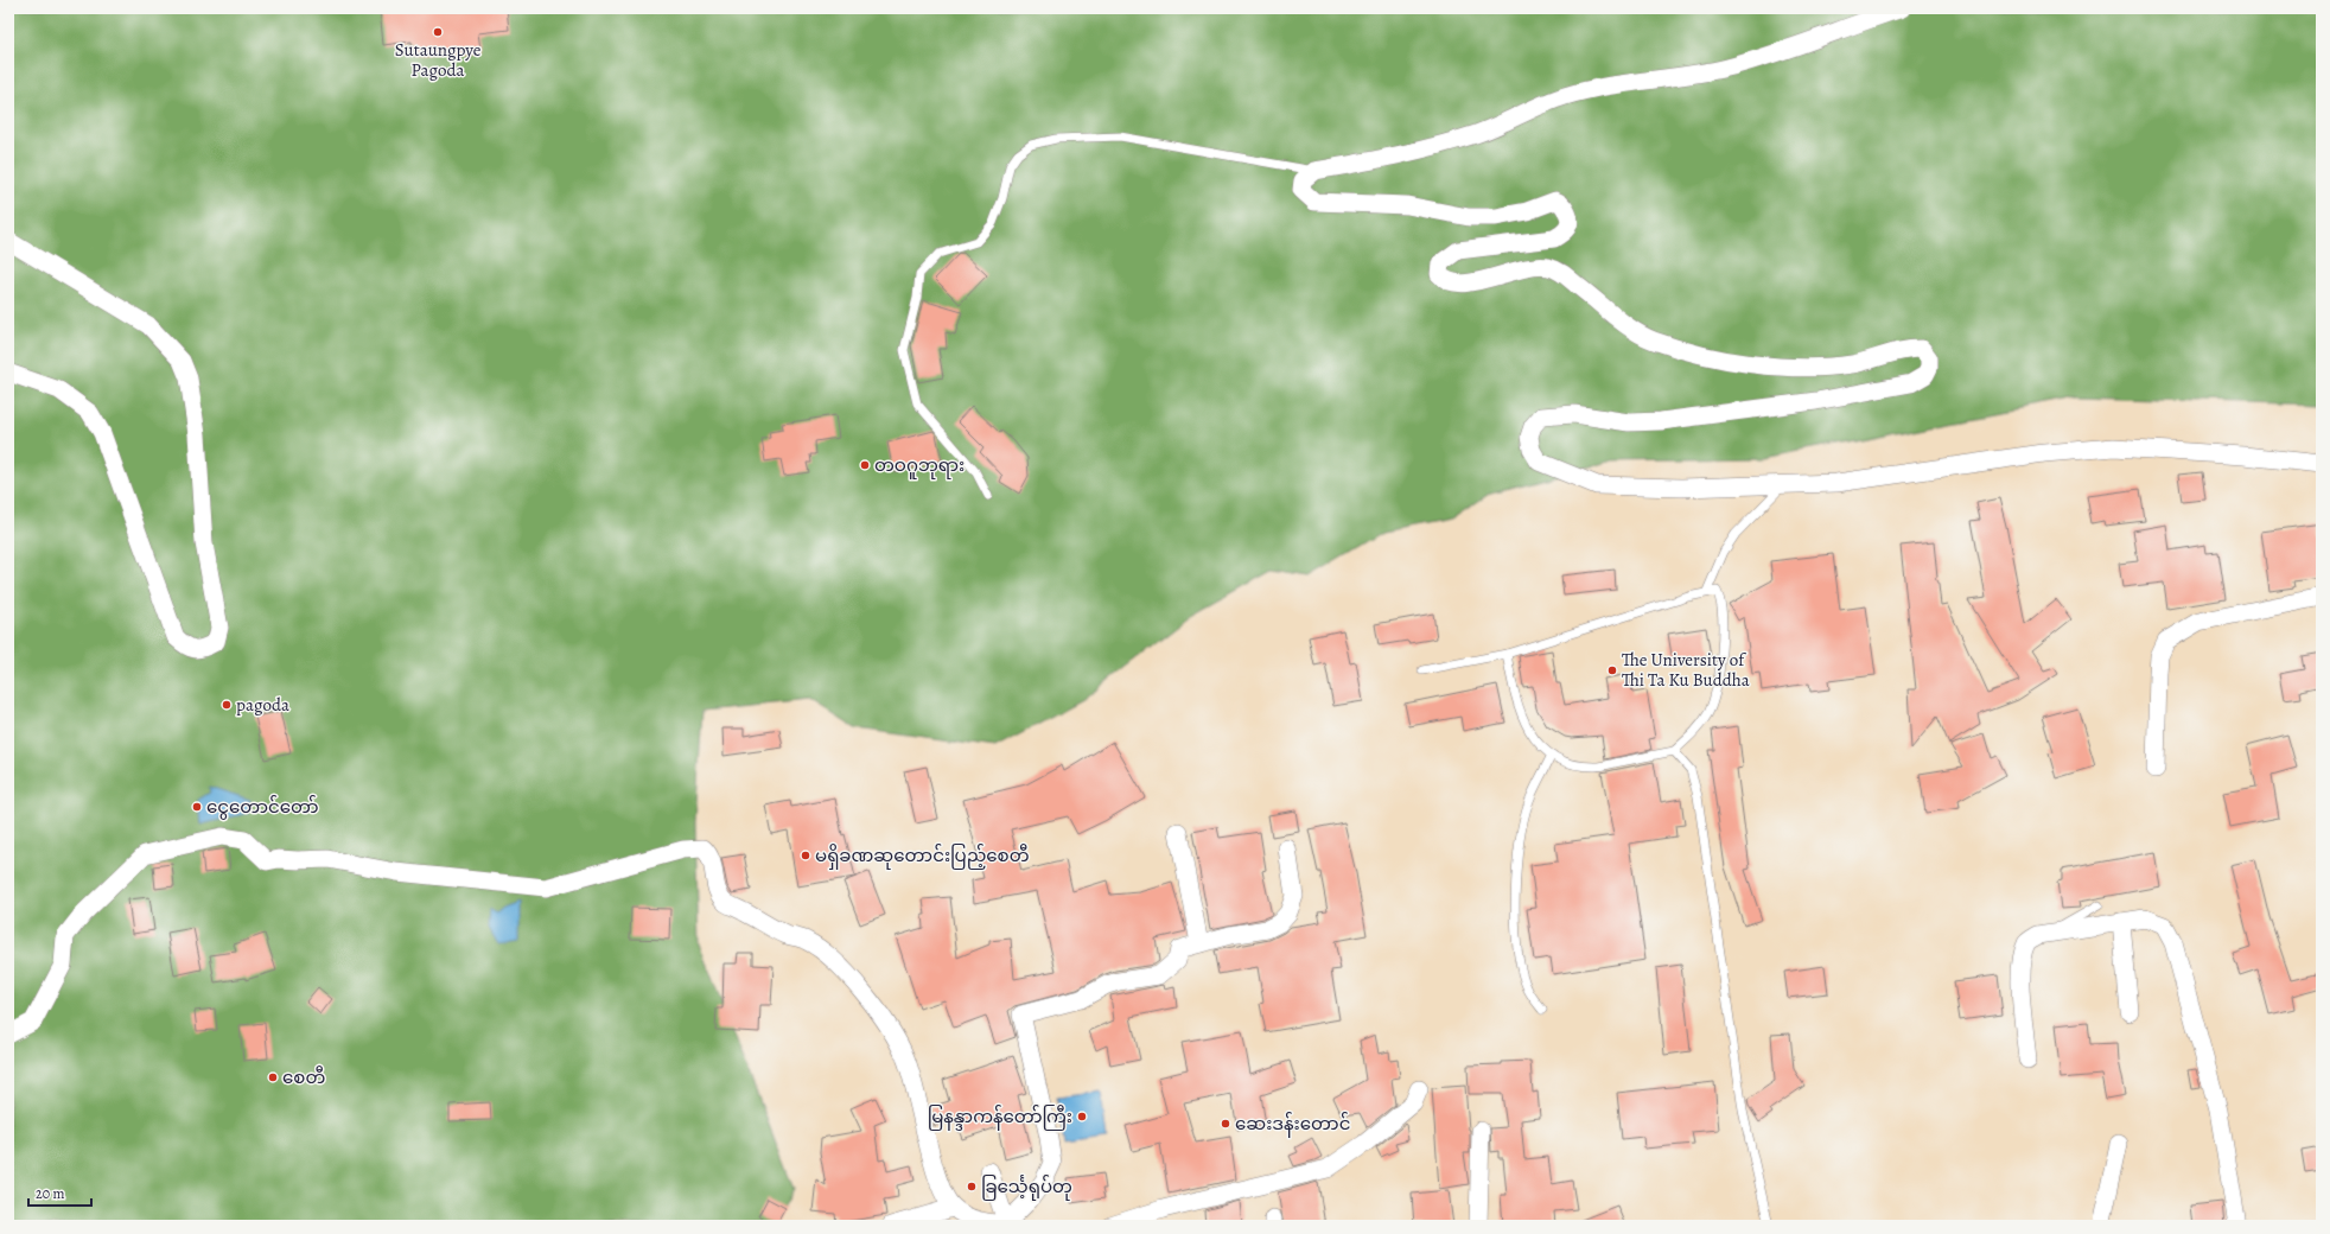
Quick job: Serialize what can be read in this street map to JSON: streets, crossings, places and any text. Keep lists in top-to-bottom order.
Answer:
{
  "places": [
    "Sutaungpye Pagoda",
    "တဝဂူဘုရား",
    "The University of Thi Ta Ku Buddha",
    "pagoda",
    "ငွေတောင်တော်",
    "မရှိခဏဆုတောင်းပြည့်စေတီ",
    "စေတီ",
    "မြနန္ဒာကန်တော်ကြီး",
    "ဆေးဒန်းတောင်",
    "ခြင်္သေ့ရုပ်တု"
  ],
  "scale_bar": "20 m"
}
